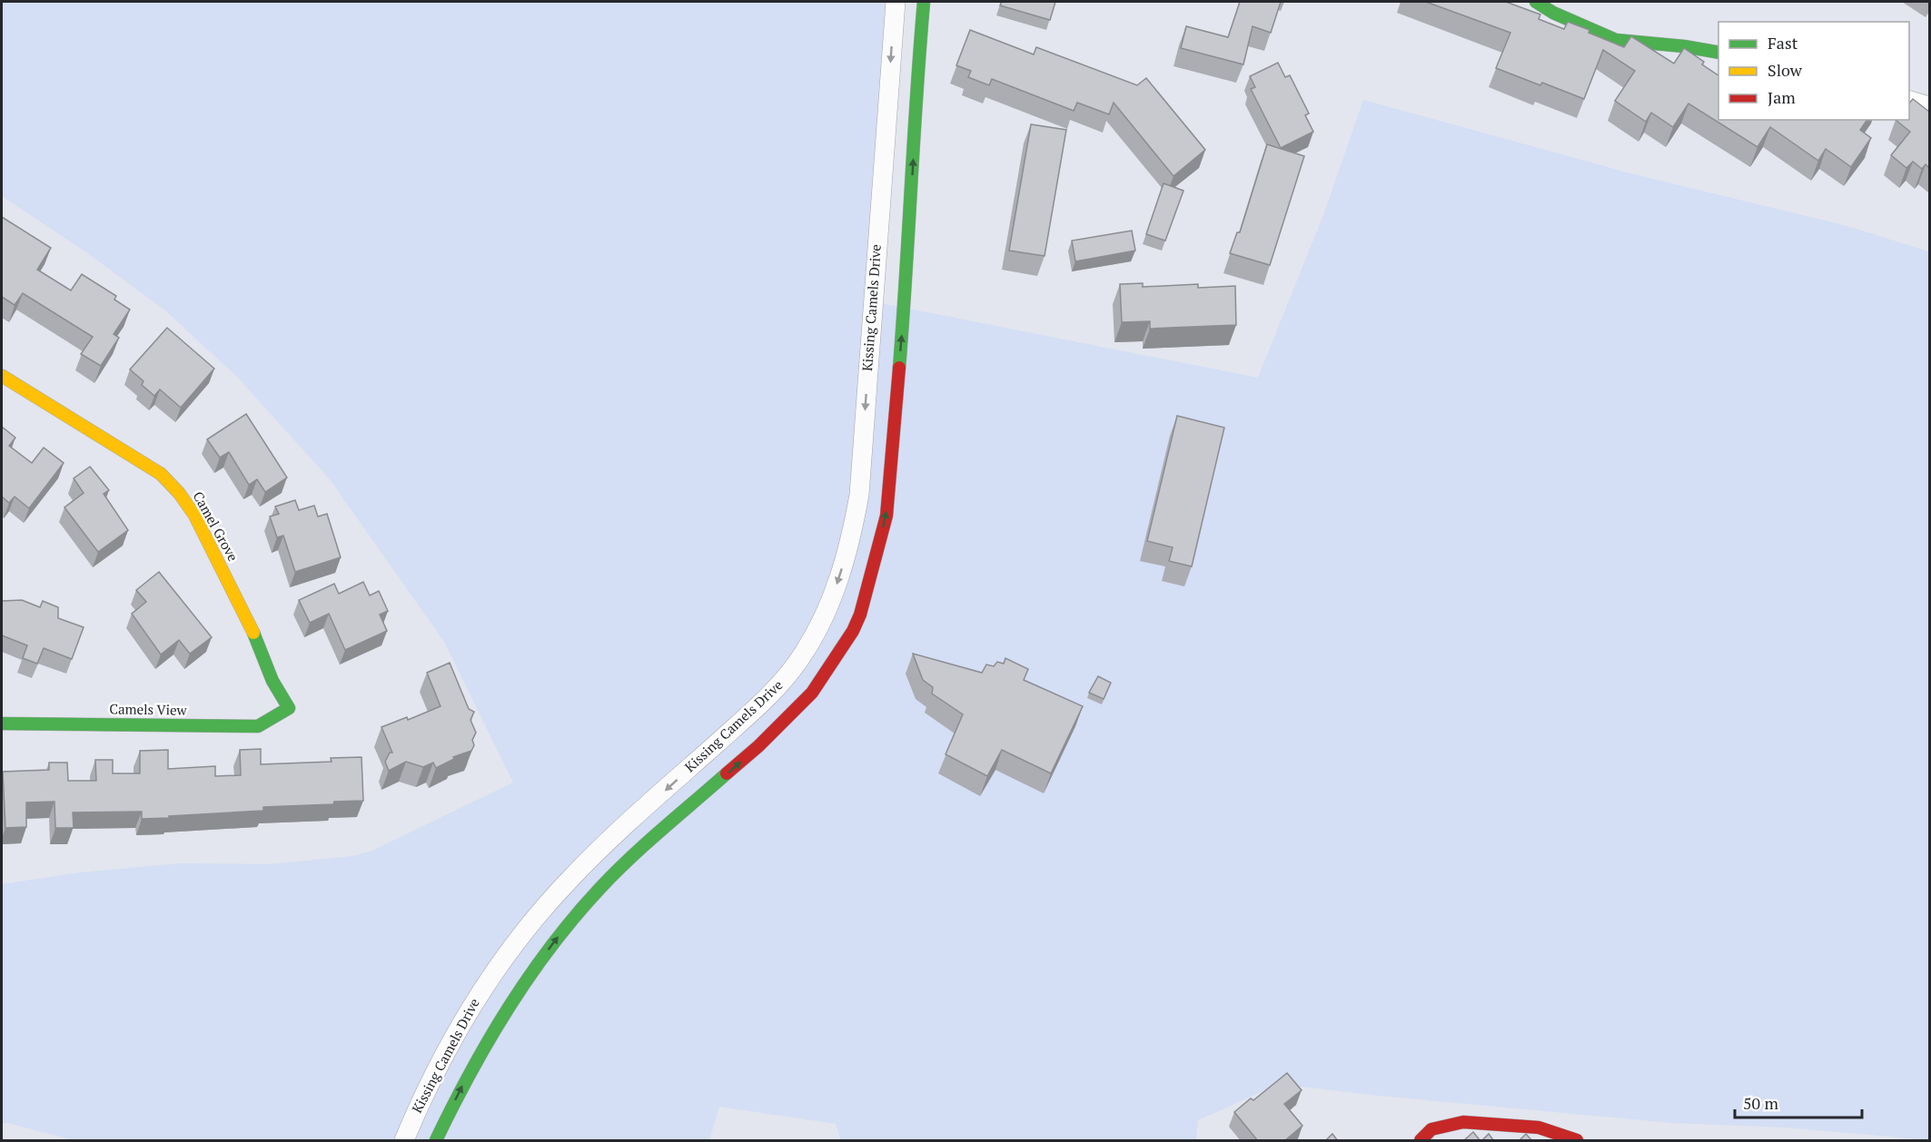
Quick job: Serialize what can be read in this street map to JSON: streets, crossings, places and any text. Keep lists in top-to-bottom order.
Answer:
{
  "streets": {
    "street": ["Kissing Camels Drive", "Camel Grove", "Camels View"]
  },
  "crossings": [
    ["Camel Grove", "Camels View"]
  ],
  "legend": ["Fast", "Slow", "Jam"],
  "scale_bar": "50 m"
}
